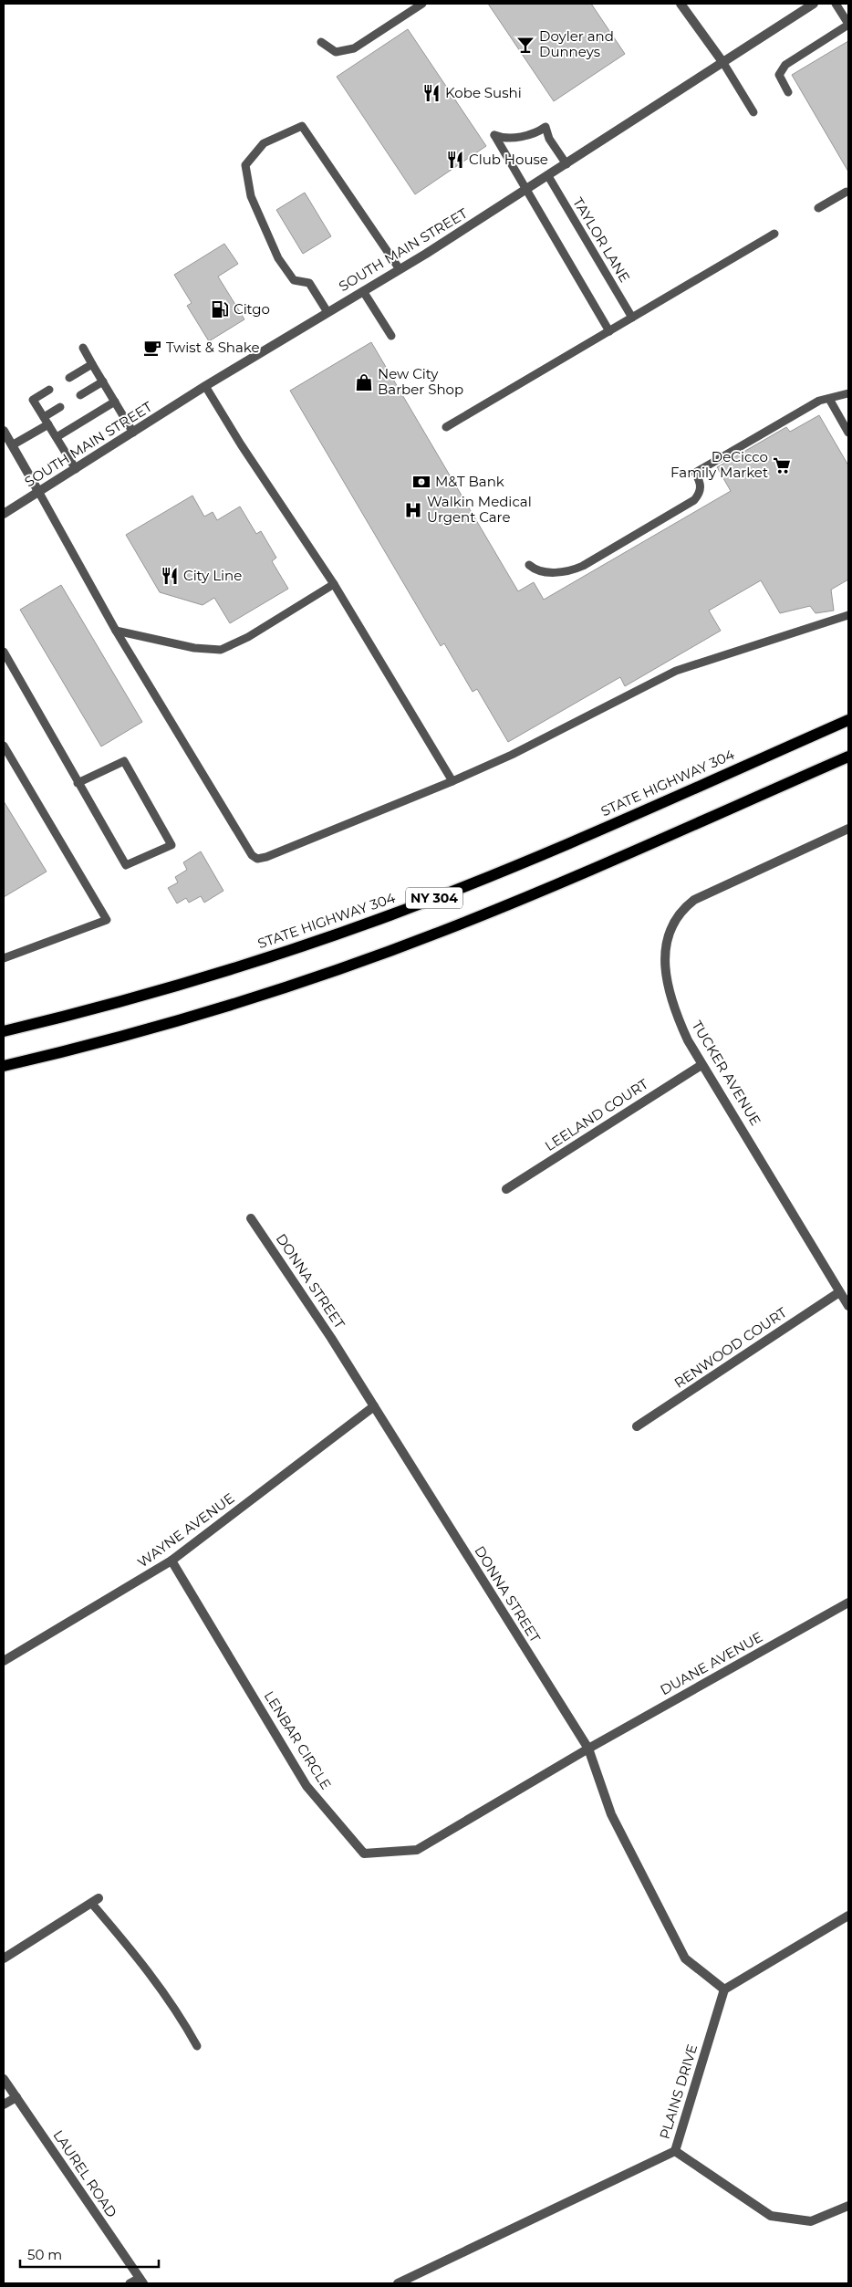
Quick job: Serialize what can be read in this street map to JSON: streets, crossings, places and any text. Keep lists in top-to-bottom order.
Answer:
{
  "streets": {
    "main road": ["STATE HIGHWAY 304", "NY 304"],
    "street": [
      "SOUTH MAIN STREET",
      "TUCKER AVENUE",
      "LEELAND COURT",
      "DONNA STREET",
      "RENWOOD COURT",
      "WAYNE AVENUE",
      "DUANE AVENUE",
      "LENBAR CIRCLE",
      "PLAINS DRIVE",
      "LAUREL ROAD"
    ],
    "lane": ["TAYLOR LANE"]
  },
  "crossings": [
    ["TAYLOR LANE", "SOUTH MAIN STREET"],
    ["TUCKER AVENUE", "LEELAND COURT"],
    ["TUCKER AVENUE", "RENWOOD COURT"],
    ["DONNA STREET", "WAYNE AVENUE"],
    ["DONNA STREET", "DUANE AVENUE"],
    ["DONNA STREET", "LENBAR CIRCLE"],
    ["DONNA STREET", "PLAINS DRIVE"],
    ["WAYNE AVENUE", "LENBAR CIRCLE"],
    ["DUANE AVENUE", "LENBAR CIRCLE"]
  ],
  "places": {
    "bar": ["Doyler and Dunneys"],
    "restaurant": ["Kobe Sushi", "Club House", "City Line"],
    "fuel station": ["Citgo"],
    "cafe": ["Twist & Shake"],
    "shop": ["New City Barber Shop"],
    "supermarket": ["DeCicco Family Market"],
    "bank": ["M&T Bank"],
    "hospital": ["Walkin Medical Urgent Care"]
  },
  "scale_bar": "50 m"
}
